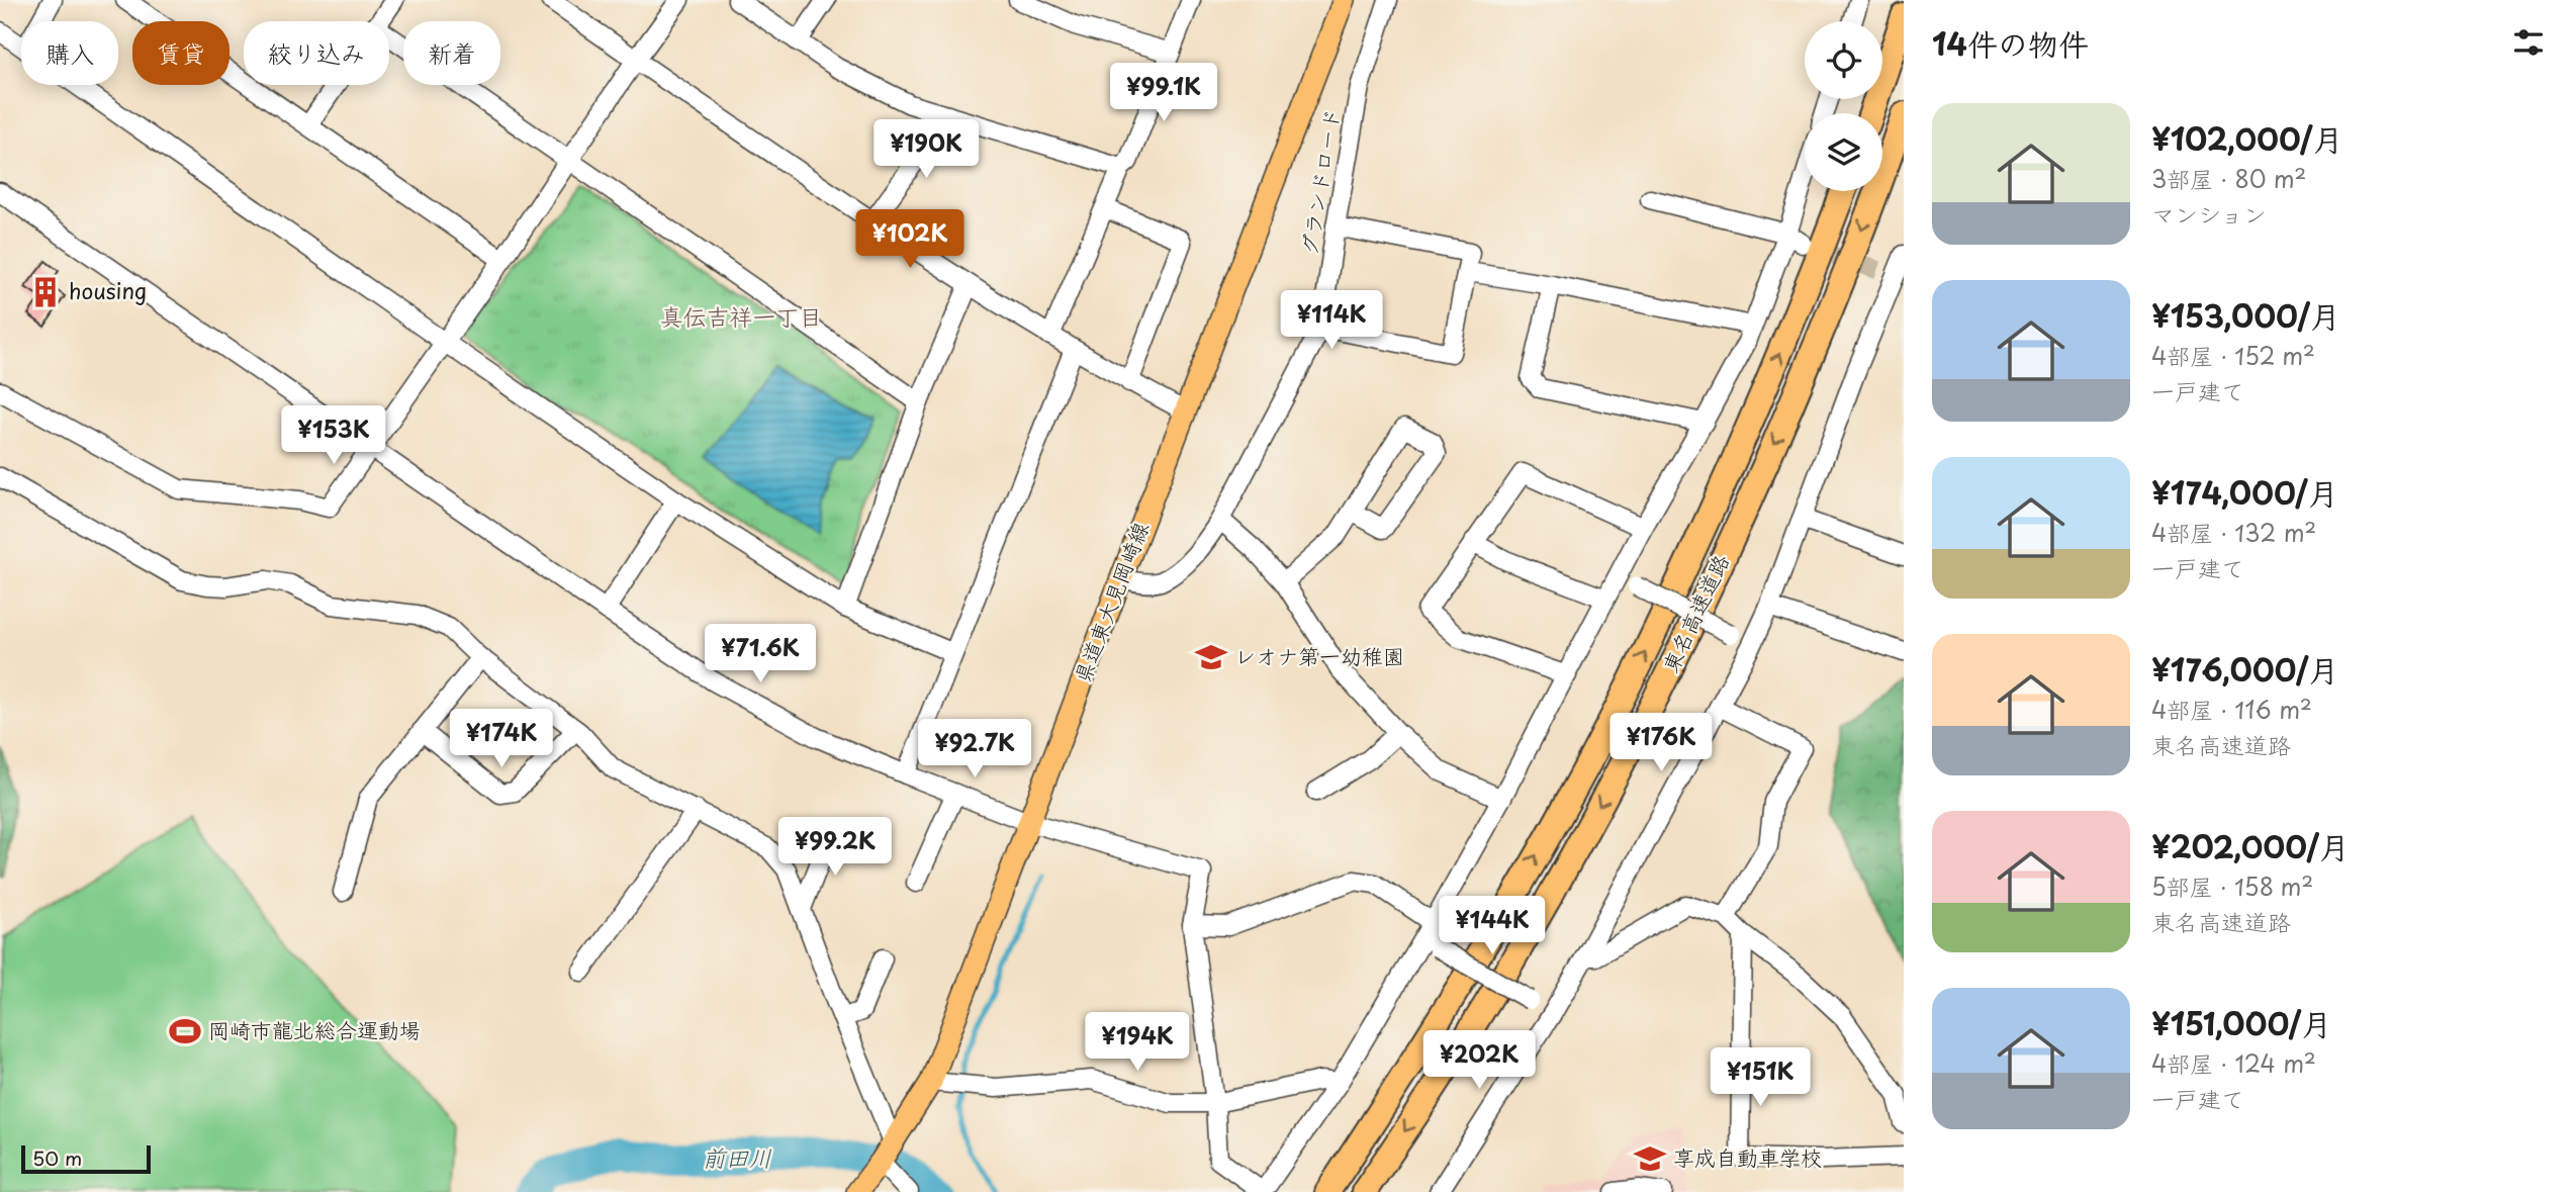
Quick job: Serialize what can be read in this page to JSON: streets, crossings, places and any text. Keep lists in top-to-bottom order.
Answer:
{
  "streets": {
    "highway": ["東名高速道路"],
    "main road": ["県道東大見岡崎線"],
    "street": ["グランドロード"]
  },
  "crossings": [
    ["グランドロード", "県道東大見岡崎線"]
  ],
  "districts": ["真伝吉祥一丁目"],
  "water": ["前田川"],
  "places": {
    "building": ["housing"],
    "school or university": ["レオナ第一幼稚園", "享成自動車学校"],
    "sports": ["岡崎市龍北総合運動場"]
  },
  "scale_bar": "50 m",
  "page": {
    "heading": "14件の物件",
    "chip": [
      "購入",
      "賃貸",
      "絞り込み",
      "新着"
    ],
    "price": [
      "¥99.1K",
      "¥190K",
      "¥102K",
      "¥114K",
      "¥153K",
      "¥71.6K",
      "¥174K",
      "¥176K",
      "¥92.7K",
      "¥99.2K",
      "¥144K",
      "¥194K",
      "¥202K",
      "¥151K"
    ],
    "list": [
      {
        "name": "¥102,000/月",
        "note": "3部屋 · 80 m² · マンション"
      },
      {
        "name": "¥153,000/月",
        "note": "4部屋 · 152 m² · 一戸建て"
      },
      {
        "name": "¥174,000/月",
        "note": "4部屋 · 132 m² · 一戸建て"
      },
      {
        "name": "¥176,000/月",
        "note": "4部屋 · 116 m² · 東名高速道路"
      },
      {
        "name": "¥202,000/月",
        "note": "5部屋 · 158 m² · 東名高速道路"
      },
      {
        "name": "¥151,000/月",
        "note": "4部屋 · 124 m² · 一戸建て"
      }
    ],
    "scale": "50 m"
  }
}
